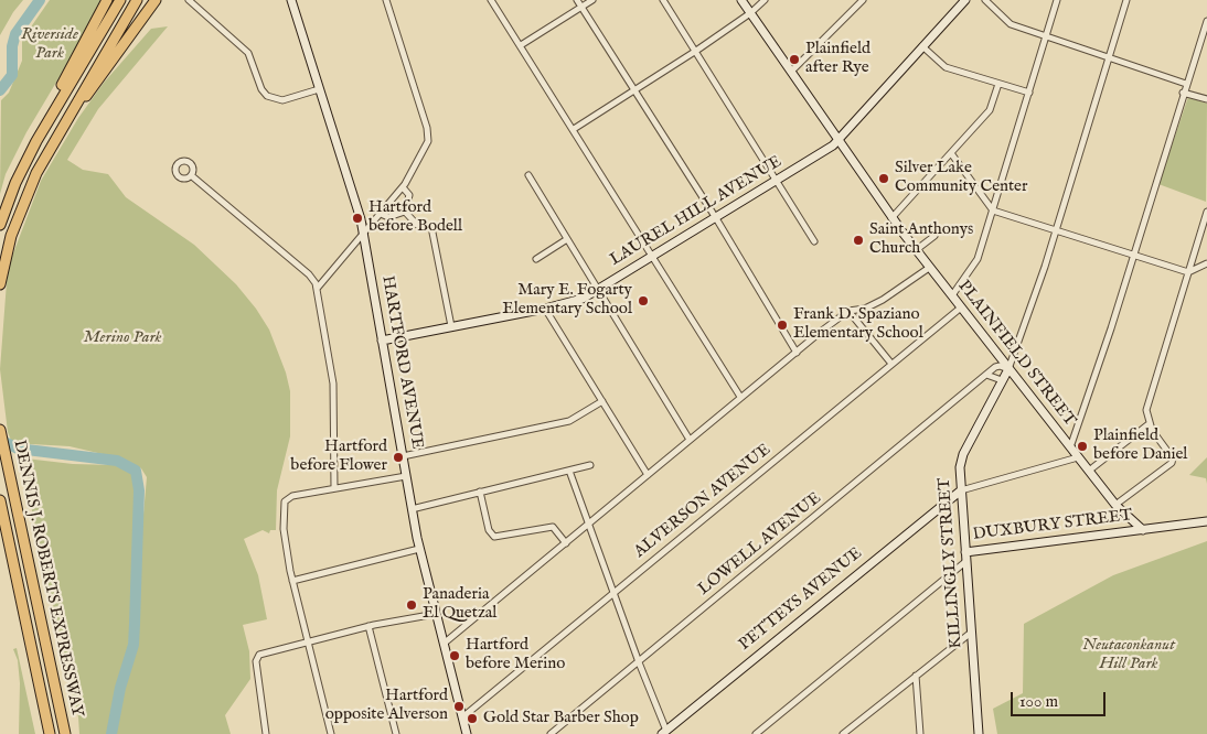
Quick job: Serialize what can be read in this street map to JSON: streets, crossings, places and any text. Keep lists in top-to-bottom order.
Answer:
{
  "streets": {
    "highway": ["DENNIS J. ROBERTS EXPRESSWAY"],
    "main road": [
      "LAUREL HILL AVENUE",
      "PLAINFIELD STREET",
      "HARTFORD AVENUE",
      "DUXBURY STREET",
      "KILLINGLY STREET",
      "PETTEYS AVENUE"
    ],
    "street": ["ALVERSON AVENUE", "LOWELL AVENUE"]
  },
  "crossings": [
    ["LAUREL HILL AVENUE", "PLAINFIELD STREET"],
    ["LAUREL HILL AVENUE", "HARTFORD AVENUE"],
    ["PLAINFIELD STREET", "ALVERSON AVENUE"],
    ["PLAINFIELD STREET", "DUXBURY STREET"],
    ["PLAINFIELD STREET", "LOWELL AVENUE"],
    ["PLAINFIELD STREET", "KILLINGLY STREET"],
    ["HARTFORD AVENUE", "ALVERSON AVENUE"],
    ["DUXBURY STREET", "KILLINGLY STREET"],
    ["LOWELL AVENUE", "KILLINGLY STREET"],
    ["KILLINGLY STREET", "PETTEYS AVENUE"]
  ],
  "parks": ["Riverside Park", "Merino Park", "Neutaconkanut Hill Park"],
  "places": [
    "Plainfield after Rye",
    "Silver Lake Community Center",
    "Hartford before Bodell",
    "Saint Anthonys Church",
    "Mary E. Fogarty Elementary School",
    "Frank D. Spaziano Elementary School",
    "Plainfield before Daniel",
    "Hartford before Flower",
    "Panaderia El Quetzal",
    "Hartford before Merino",
    "Hartford opposite Alverson",
    "Gold Star Barber Shop"
  ],
  "scale_bar": "100 m"
}
